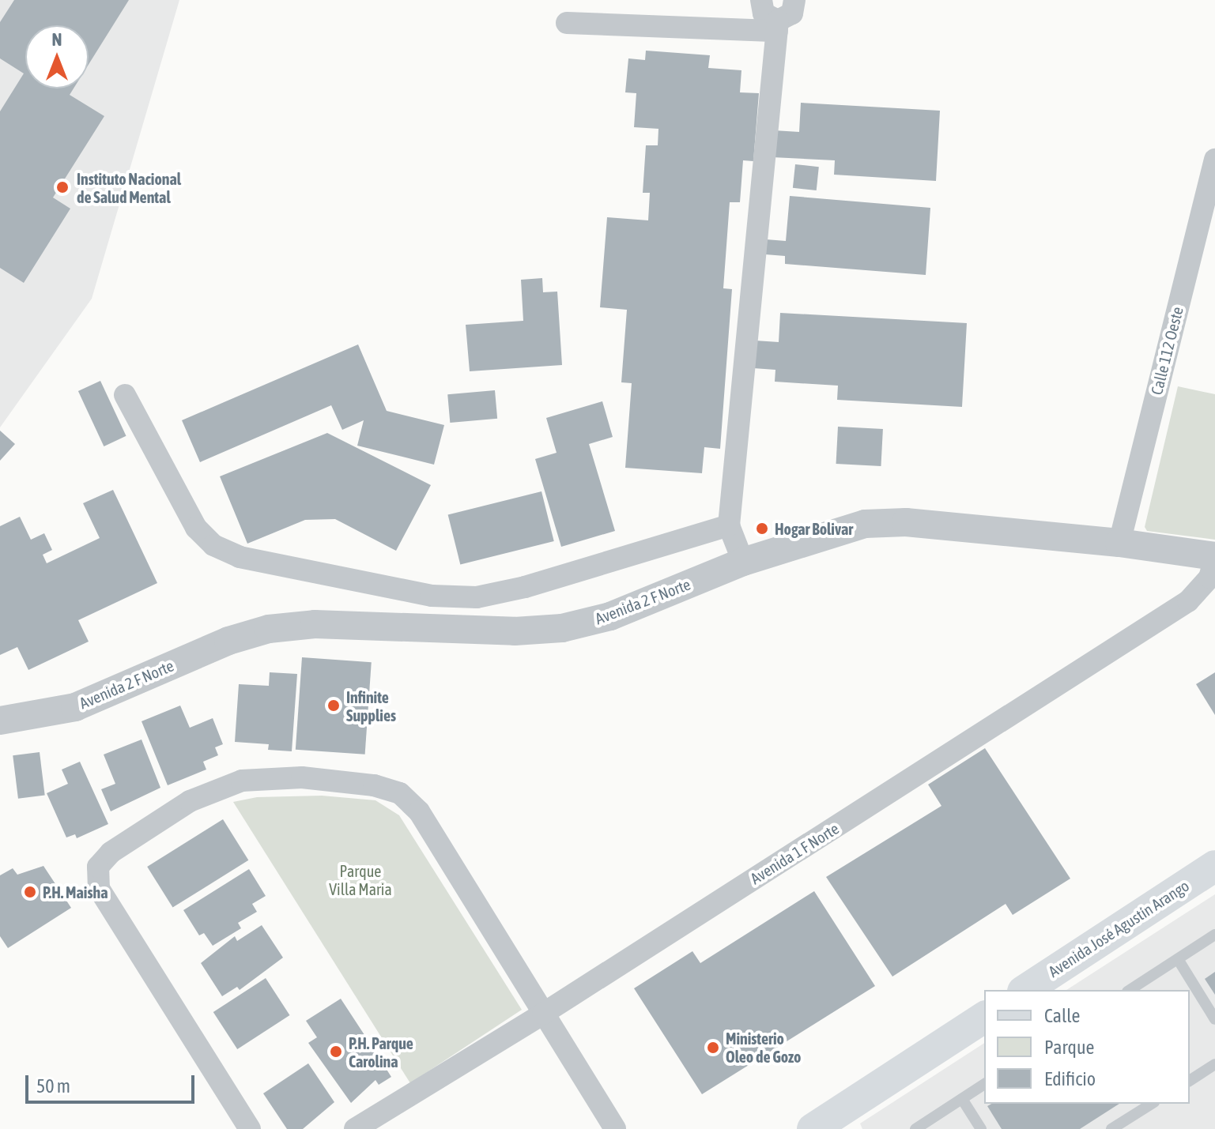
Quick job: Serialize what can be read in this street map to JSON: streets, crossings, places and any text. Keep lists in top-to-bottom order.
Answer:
{
  "streets": {
    "main road": ["Avenida José Agustín Arango"],
    "street": ["Calle 112 Oeste", "Avenida 2 F Norte", "Avenida 1 F Norte"]
  },
  "crossings": [
    ["Calle 112 Oeste", "Avenida 2 F Norte"],
    ["Avenida 2 F Norte", "Avenida 1 F Norte"]
  ],
  "parks": ["Parque Villa Maria"],
  "places": [
    "Instituto Nacional de Salud Mental",
    "Hogar Bolivar",
    "Infinite Supplies",
    "P.H. Maisha",
    "Ministerio Oleo de Gozo",
    "P.H. Parque Carolina"
  ],
  "legend": ["Calle", "Parque", "Edificio"],
  "scale_bar": "50 m",
  "north": "top"
}
